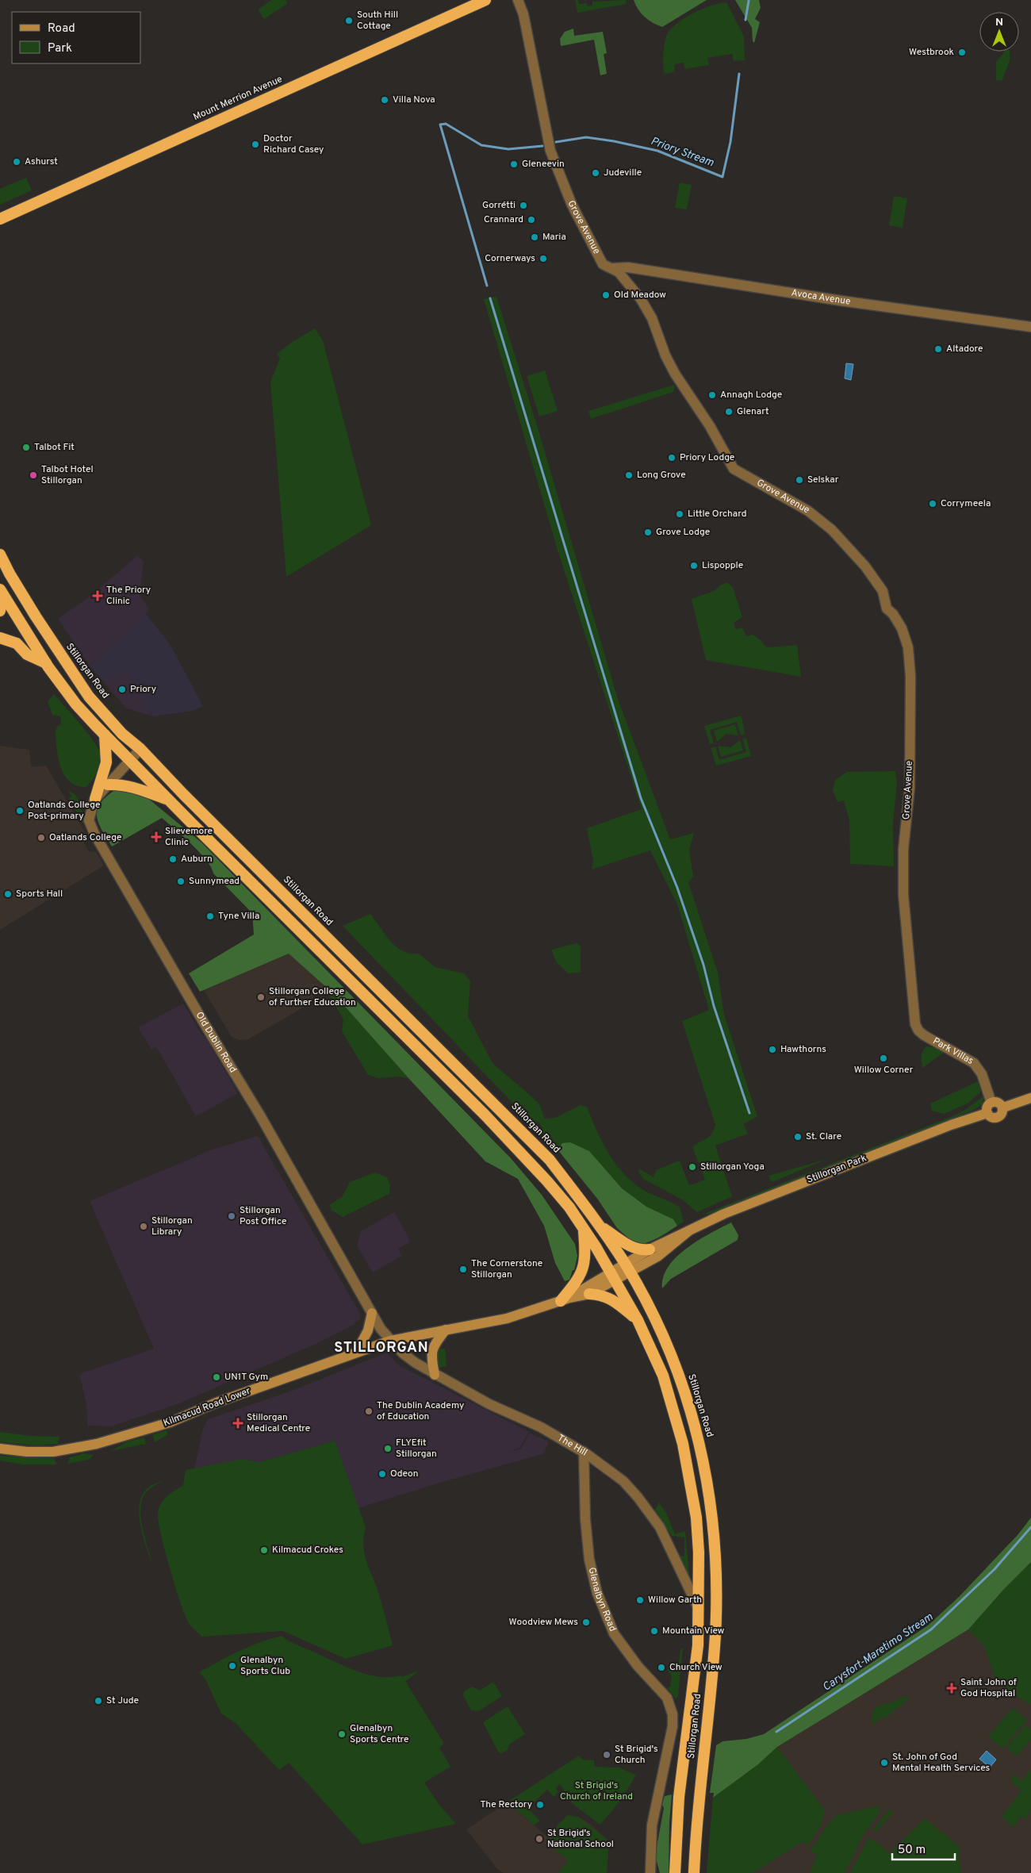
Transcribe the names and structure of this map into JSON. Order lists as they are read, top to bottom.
{
  "streets": {
    "highway": ["Mount Merrion Avenue", "Stillorgan Road"],
    "main road": ["Stillorgan Park", "Kilmacud Road Lower"],
    "street": [
      "Grove Avenue",
      "Avoca Avenue",
      "Old Dublin Road",
      "Park Villas",
      "The Hill",
      "Glenalbyn Road"
    ]
  },
  "crossings": [
    ["Grove Avenue", "Avoca Avenue"],
    ["Grove Avenue", "Park Villas"],
    ["Stillorgan Road", "Old Dublin Road"],
    ["Stillorgan Road", "Stillorgan Park"],
    ["Stillorgan Road", "Kilmacud Road Lower"],
    ["Stillorgan Road", "The Hill"],
    ["Old Dublin Road", "Kilmacud Road Lower"],
    ["Old Dublin Road", "The Hill"],
    ["Park Villas", "Stillorgan Park"],
    ["Stillorgan Park", "Kilmacud Road Lower"],
    ["Kilmacud Road Lower", "The Hill"],
    ["The Hill", "Glenalbyn Road"]
  ],
  "districts": ["STILLORGAN"],
  "water": ["Priory Stream", "Carysfort-Maretimo Stream"],
  "parks": ["St Brigid's Church of Ireland"],
  "places": {
    "other": [
      "South Hill Cottage",
      "Westbrook",
      "Villa Nova",
      "Doctor Richard Casey",
      "Ashurst",
      "Gleneevin",
      "Judeville",
      "Gorrétti",
      "Crannard",
      "Maria",
      "Cornerways",
      "Old Meadow",
      "Altadore",
      "Annagh Lodge",
      "Glenart",
      "Talbot Fit",
      "Priory Lodge",
      "Talbot Hotel Stillorgan",
      "Long Grove",
      "Selskar",
      "Corrymeela",
      "Little Orchard",
      "Grove Lodge",
      "Lispopple",
      "Priory",
      "Oatlands College Post-primary",
      "Oatlands College",
      "Auburn",
      "Sunnymead",
      "Sports Hall",
      "Tyne Villa",
      "Stillorgan College of Further Education",
      "Hawthorns",
      "Willow Corner",
      "St. Clare",
      "Stillorgan Yoga",
      "Stillorgan Post Office",
      "Stillorgan Library",
      "The Cornerstone Stillorgan",
      "UN1T Gym",
      "The Dublin Academy of Education",
      "FLYEfit Stillorgan",
      "Odeon",
      "Kilmacud Crokes",
      "Willow Garth",
      "Woodview Mews",
      "Mountain View",
      "Glenalbyn Sports Club",
      "Church View",
      "St Jude",
      "Glenalbyn Sports Centre",
      "St Brigid's Church",
      "St. John of God Mental Health Services",
      "The Rectory",
      "St Brigid's National School"
    ],
    "health": [
      "The Priory Clinic",
      "Slievemore Clinic",
      "Stillorgan Medical Centre",
      "Saint John of God Hospital"
    ]
  },
  "legend": ["Road", "Park"],
  "scale_bar": "50 m",
  "north": "top"
}
